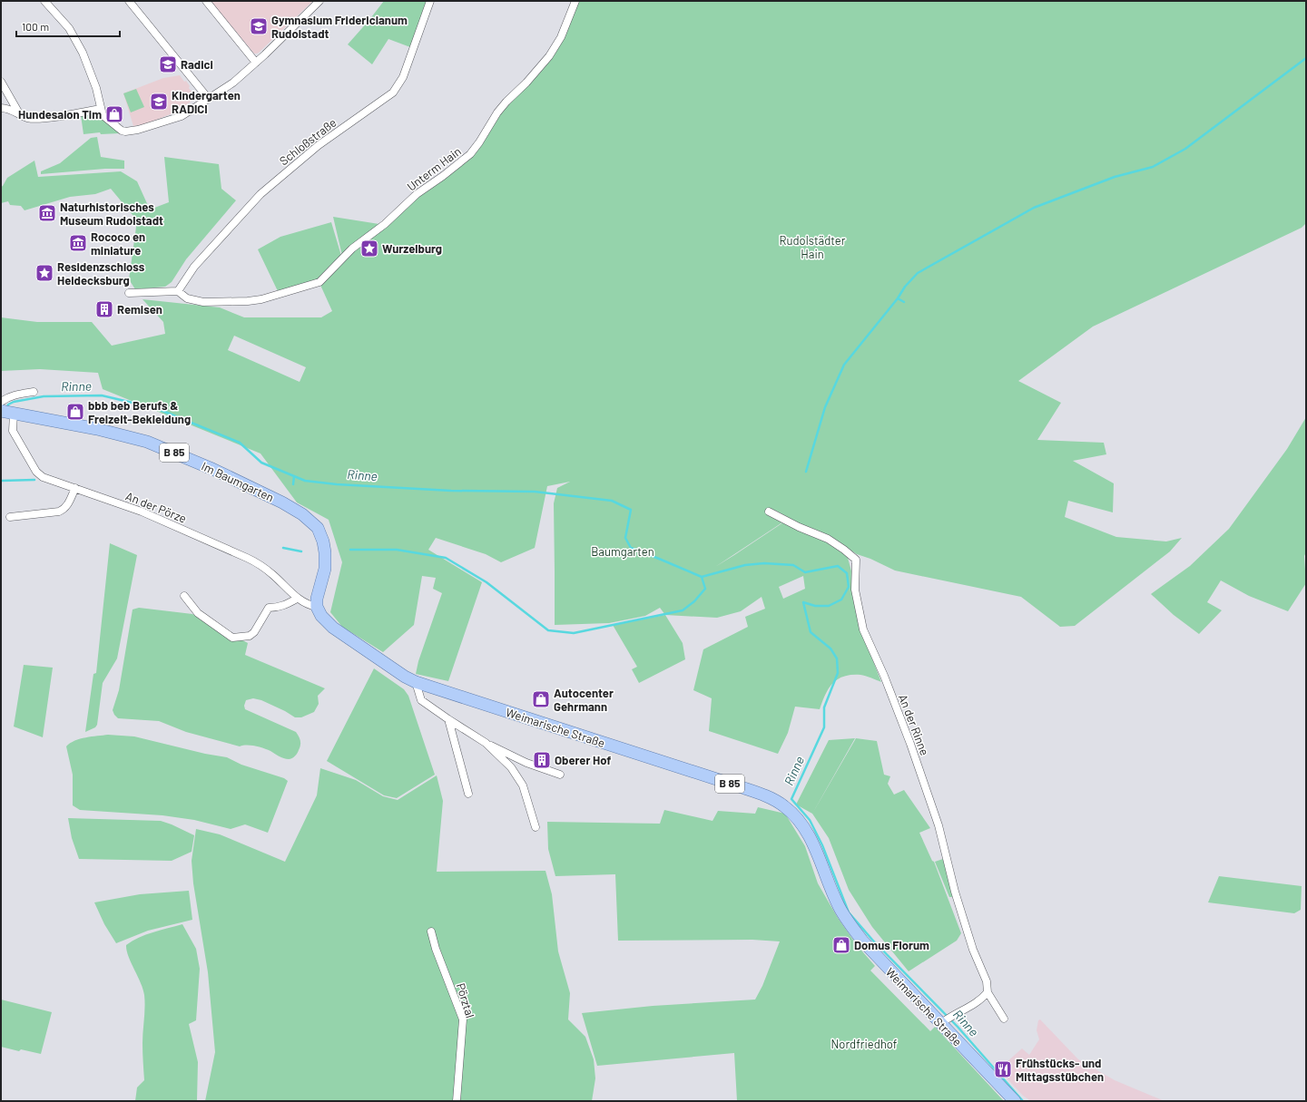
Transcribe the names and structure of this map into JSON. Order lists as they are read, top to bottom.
{
  "streets": {
    "main road": ["B 85", "Im Baumgarten", "Weimarische Straße"],
    "street": [
      "Schloßstraße",
      "Unterm Hain",
      "An der Pörze",
      "An der Rinne",
      "Pörztal"
    ]
  },
  "crossings": [
    ["Schloßstraße", "Unterm Hain"],
    ["Im Baumgarten", "An der Pörze"],
    ["Im Baumgarten", "Weimarische Straße"],
    ["An der Pörze", "Weimarische Straße"]
  ],
  "water": ["Rinne"],
  "parks": ["Rudolstädter Hain", "Baumgarten", "Nordfriedhof"],
  "places": {
    "school or university": ["Gymnasium Fridericianum Rudolstadt", "Radici", "Kindergarten RADICI"],
    "shop": [
      "Hundesalon Tim",
      "bbb beb Berufs & Freizeit-Bekleidung",
      "Autocenter Gehrmann",
      "Domus Florum"
    ],
    "museum": ["Naturhistorisches Museum Rudolstadt", "Rococo en miniature"],
    "place": ["Wurzelburg", "Residenzschloss Heidecksburg"],
    "building": ["Remisen", "Oberer Hof"],
    "restaurant": ["Frühstücks- und Mittagsstübchen"]
  },
  "scale_bar": "100 m"
}
